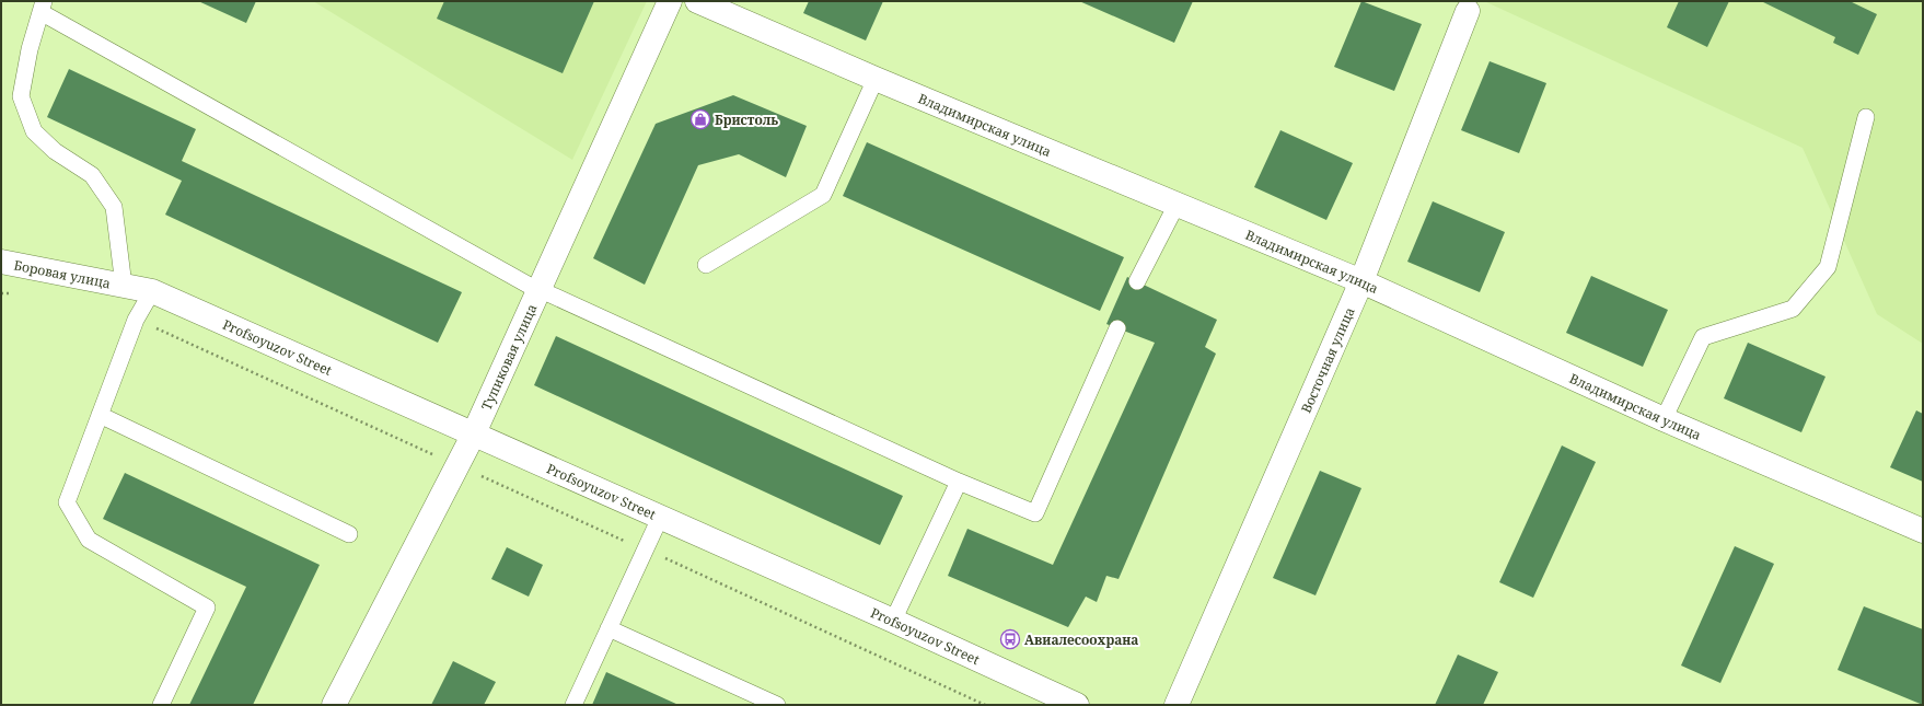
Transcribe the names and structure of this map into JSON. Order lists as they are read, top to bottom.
{
  "streets": {
    "street": [
      "Владимирская улица",
      "Боровая улица",
      "Profsoyuzov Street",
      "Тупиковая улица",
      "Восточная улица"
    ]
  },
  "crossings": [
    ["Владимирская улица", "Восточная улица"],
    ["Боровая улица", "Profsoyuzov Street"],
    ["Profsoyuzov Street", "Тупиковая улица"]
  ],
  "places": {
    "shop": ["Бристоль"],
    "bus stop": ["Авиалесоохрана"]
  }
}
